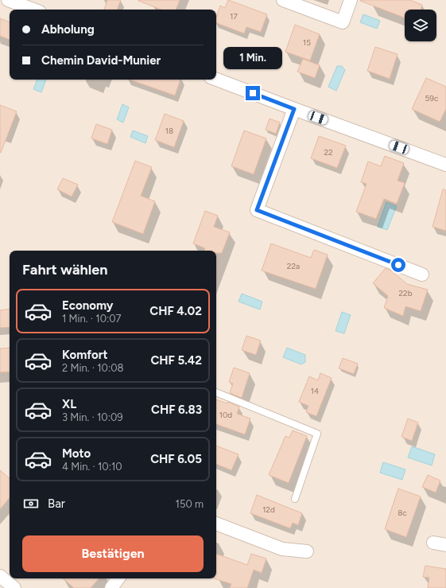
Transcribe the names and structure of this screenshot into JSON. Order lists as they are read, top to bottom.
{
  "house_numbers": [
    "17",
    "15",
    "59c",
    "18",
    "22",
    "22a",
    "22b",
    "14",
    "10d",
    "12d",
    "8c"
  ],
  "page": {
    "banner": ["Abholung", "Chemin David-Munier"],
    "bubble": "1 Min.",
    "heading": "Fahrt wählen",
    "list": [
      {
        "name": "Economy",
        "note": "1 Min. · 10:07",
        "value": "CHF 4.02"
      },
      {
        "name": "Komfort",
        "note": "2 Min. · 10:08",
        "value": "CHF 5.42"
      },
      {
        "name": "XL",
        "note": "3 Min. · 10:09",
        "value": "CHF 6.83"
      },
      {
        "name": "Moto",
        "note": "4 Min. · 10:10",
        "value": "CHF 6.05"
      }
    ],
    "pay": ["Bar", "150 m"],
    "buttons": "Bestätigen"
  }
}
